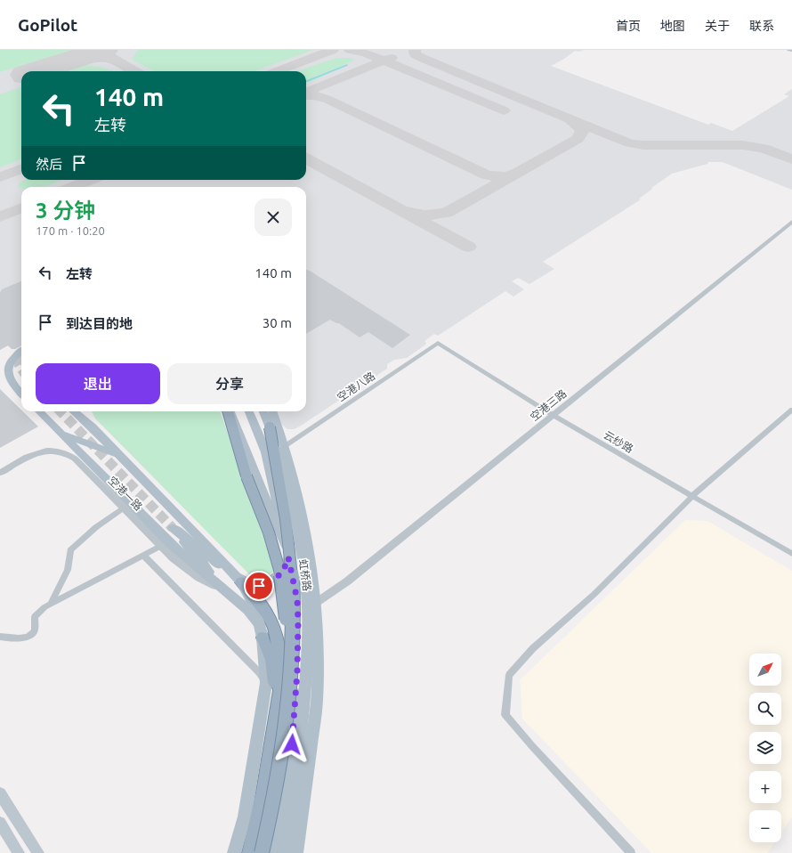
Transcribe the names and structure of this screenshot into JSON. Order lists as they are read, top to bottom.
{
  "streets": {
    "main road": ["虹桥路"],
    "street": [
      "空港八路",
      "空港三路",
      "云纱路",
      "空港一路"
    ]
  },
  "crossings": [
    ["空港八路", "云纱路"],
    ["空港八路", "虹桥路"],
    ["空港三路", "云纱路"],
    ["空港三路", "虹桥路"]
  ],
  "north": "top right",
  "page": {
    "header": "GoPilot",
    "nav": [
      "首页",
      "地图",
      "关于",
      "联系"
    ],
    "turn": ["140 m", "左转"],
    "then": "然后",
    "heading": ["3 分钟", "170 m · 10:20"],
    "list": [
      {
        "name": "左转",
        "value": "140 m"
      },
      {
        "name": "到达目的地",
        "value": "30 m"
      }
    ],
    "buttons": ["退出", "分享"],
    "map_buttons": ["+", "−"]
  }
}
